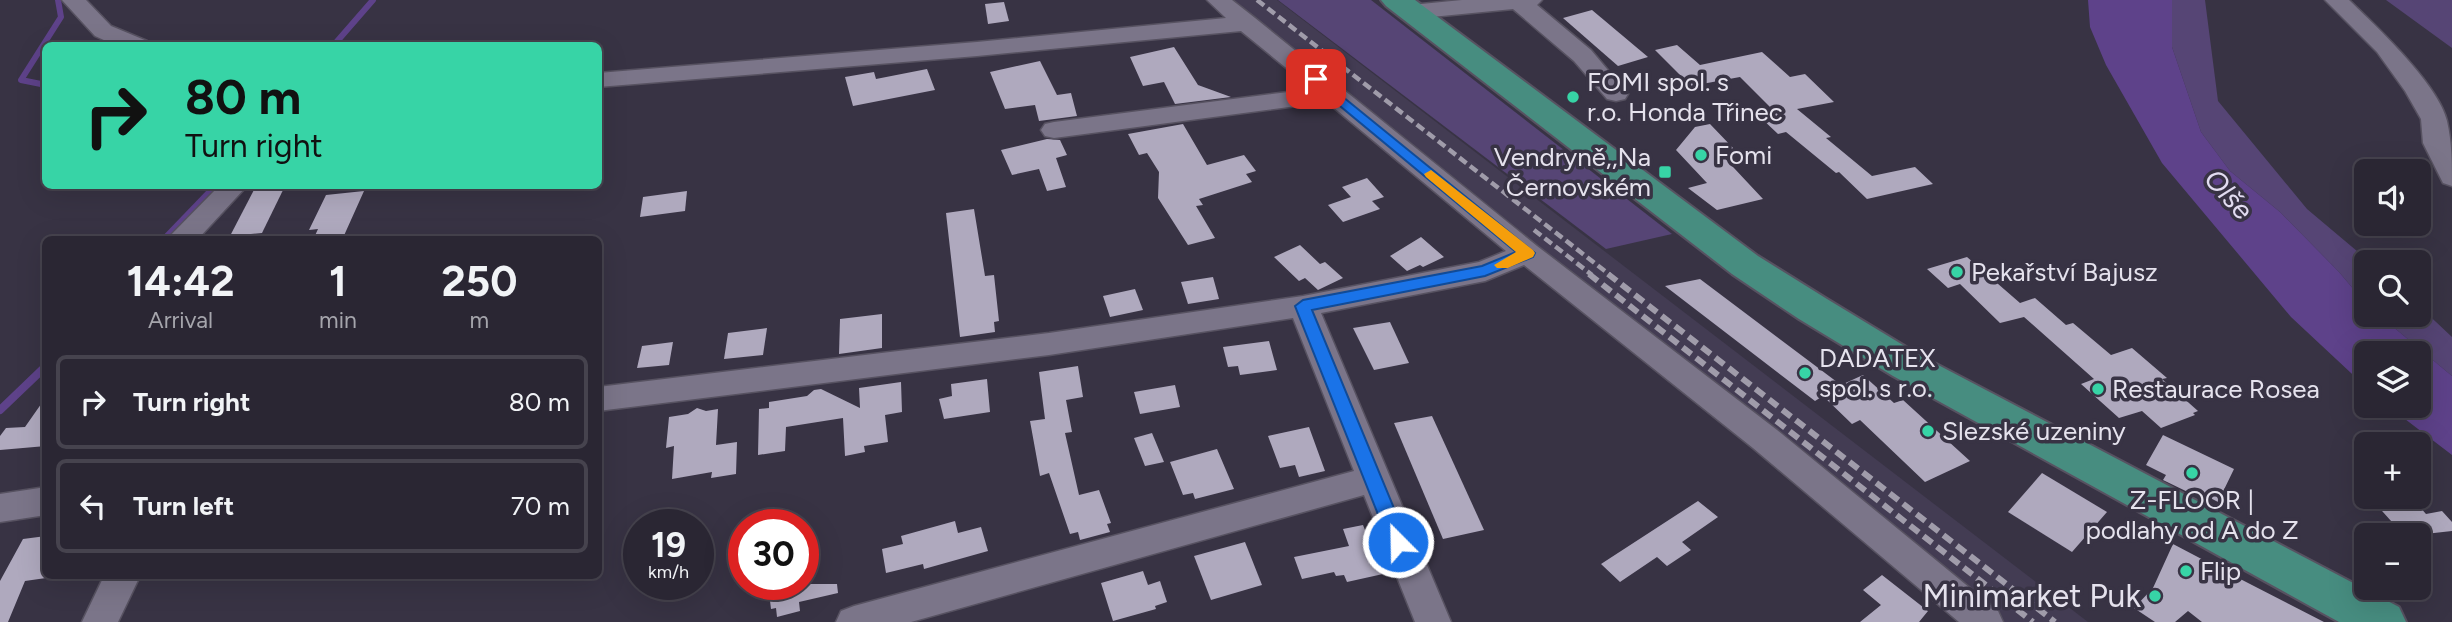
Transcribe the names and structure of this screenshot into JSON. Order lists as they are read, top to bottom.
{
  "water": ["Olše"],
  "places": {
    "other": [
      "FOMI spol. s r.o. Honda Třinec",
      "Fomi",
      "Pekařství Bajusz",
      "DADATEX spol. s r.o.",
      "Restaurace Rosea",
      "Slezské uzeniny",
      "Z-FLOOR | podlahy od A do Z",
      "Flip",
      "Minimarket Puk"
    ],
    "transit": ["Vendryně,,Na Černovském"]
  },
  "page": {
    "turn": ["80 m", "Turn right"],
    "map_buttons": ["+", "−"],
    "eta": [
      "14:42",
      "Arrival",
      "1",
      "min",
      "250",
      "m"
    ],
    "list": [
      {
        "name": "Turn right",
        "value": "80 m"
      },
      {
        "name": "Turn left",
        "value": "70 m"
      }
    ],
    "speed": "19 km/h",
    "limit": "30"
  }
}
